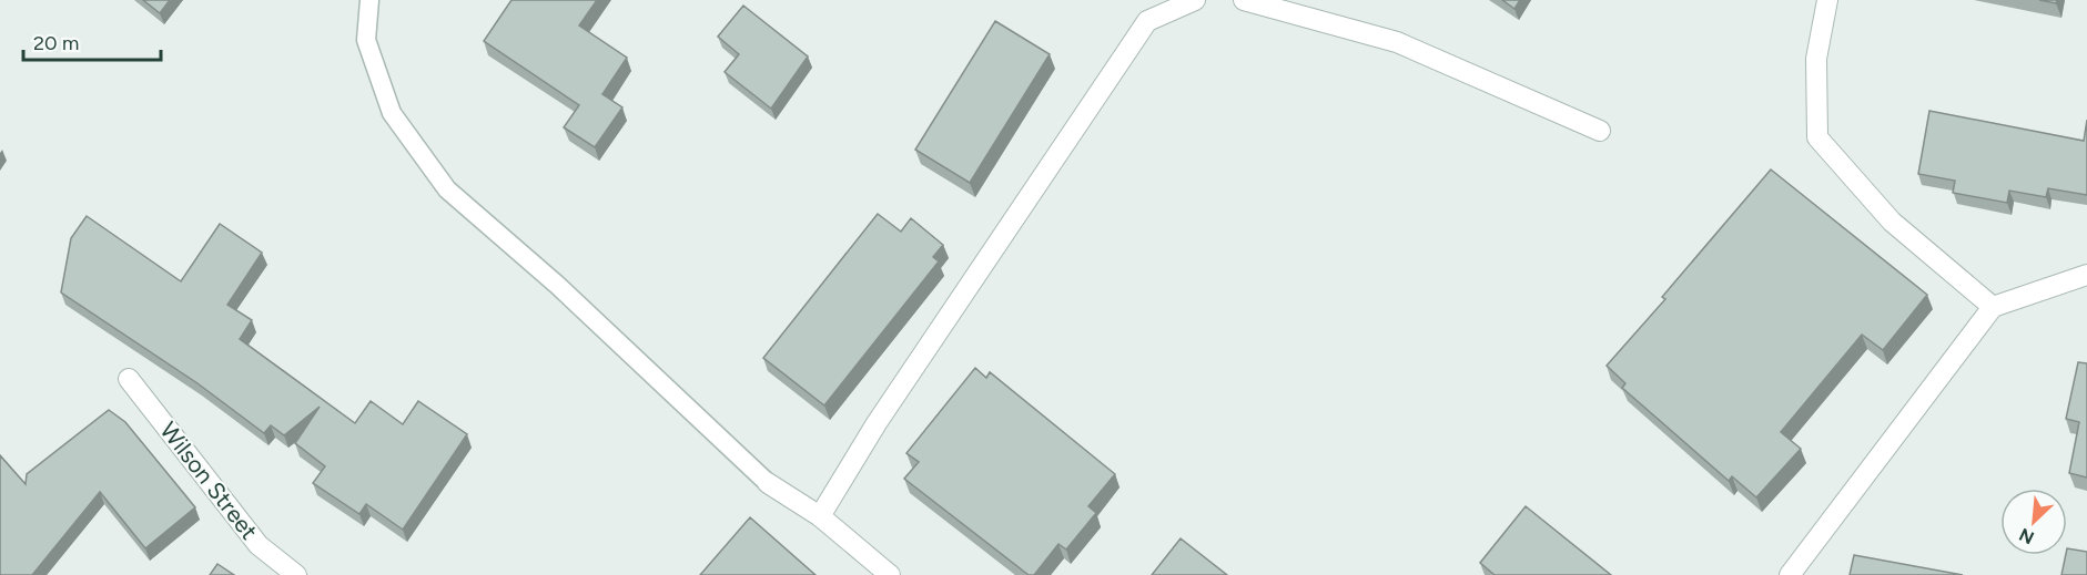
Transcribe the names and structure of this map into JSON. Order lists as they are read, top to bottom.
{
  "streets": {
    "street": ["Wilson Street"]
  },
  "scale_bar": "20 m",
  "north": "bottom left"
}
